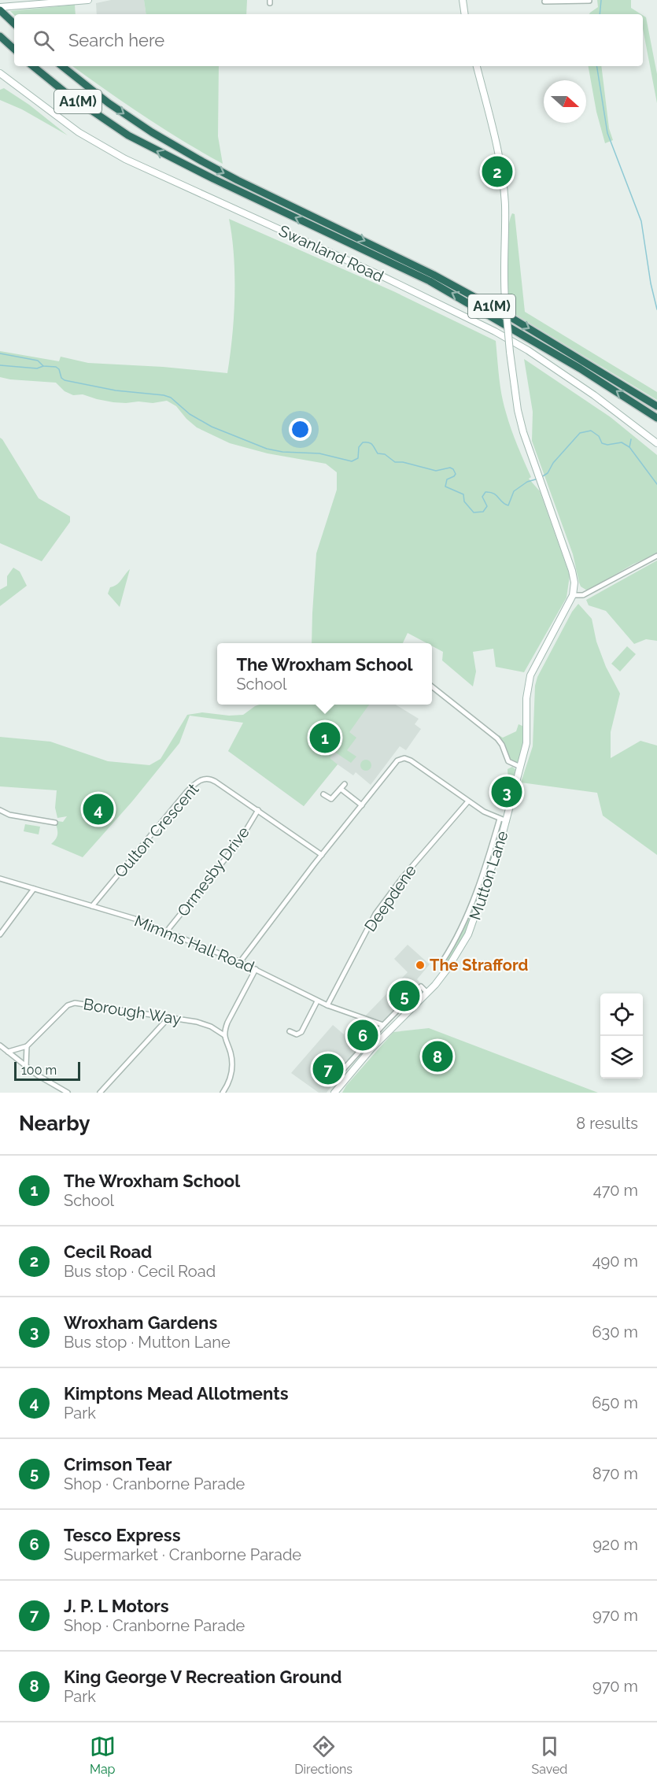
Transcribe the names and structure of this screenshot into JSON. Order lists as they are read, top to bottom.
{
  "streets": {
    "highway": ["A1(M)"],
    "main road": ["Swanland Road", "Mutton Lane"],
    "street": [
      "Oulton Crescent",
      "Ormesby Drive",
      "Deepdene",
      "Mimms Hall Road",
      "Borough Way"
    ]
  },
  "crossings": [
    ["Oulton Crescent", "Ormesby Drive"],
    ["Oulton Crescent", "Mimms Hall Road"],
    ["Ormesby Drive", "Mimms Hall Road"],
    ["Deepdene", "Mimms Hall Road"]
  ],
  "places": ["The Strafford"],
  "scale_bar": "100 m",
  "north": "right",
  "page": {
    "search": "Search here",
    "pins": [
      "2",
      "1",
      "3",
      "4",
      "5",
      "6",
      "8",
      "7"
    ],
    "popup": ["The Wroxham School", "School"],
    "scale": "100 m",
    "heading": ["Nearby", "8 results"],
    "list": [
      {
        "mark": "1",
        "name": "The Wroxham School",
        "note": "School",
        "value": "470 m"
      },
      {
        "mark": "2",
        "name": "Cecil Road",
        "note": "Bus stop · Cecil Road",
        "value": "490 m"
      },
      {
        "mark": "3",
        "name": "Wroxham Gardens",
        "note": "Bus stop · Mutton Lane",
        "value": "630 m"
      },
      {
        "mark": "4",
        "name": "Kimptons Mead Allotments",
        "note": "Park",
        "value": "650 m"
      },
      {
        "mark": "5",
        "name": "Crimson Tear",
        "note": "Shop · Cranborne Parade",
        "value": "870 m"
      },
      {
        "mark": "6",
        "name": "Tesco Express",
        "note": "Supermarket · Cranborne Parade",
        "value": "920 m"
      },
      {
        "mark": "7",
        "name": "J. P. L Motors",
        "note": "Shop · Cranborne Parade",
        "value": "970 m"
      },
      {
        "mark": "8",
        "name": "King George V Recreation Ground",
        "note": "Park",
        "value": "970 m"
      }
    ],
    "nav": ["Map", "Directions", "Saved"]
  }
}
